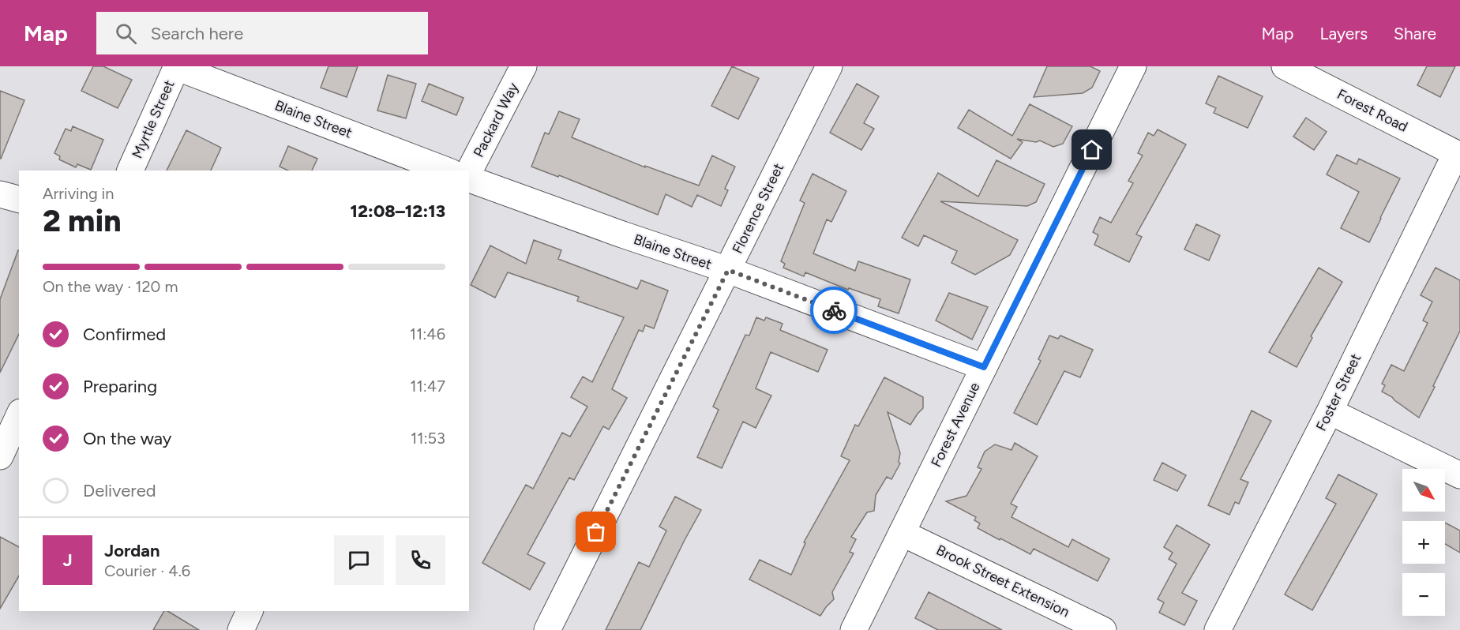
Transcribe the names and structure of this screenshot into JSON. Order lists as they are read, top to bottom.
{
  "streets": {
    "street": [
      "Forest Road",
      "Myrtle Street",
      "Blaine Street",
      "Packard Way",
      "Florence Street",
      "Foster Street",
      "Forest Avenue",
      "Brook Street Extension"
    ]
  },
  "crossings": [
    ["Forest Road", "Foster Street"],
    ["Myrtle Street", "Blaine Street"],
    ["Blaine Street", "Florence Street"],
    ["Blaine Street", "Forest Avenue"],
    ["Forest Avenue", "Brook Street Extension"]
  ],
  "north": "bottom right",
  "page": {
    "header": "Map",
    "search": "Search here",
    "nav": ["Map", "Layers", "Share"],
    "heading": ["2 min", "Arriving in", "12:08–12:13"],
    "panel": ["Jordan", "Courier · 4.6"],
    "bar": "On the way · 120 m",
    "list": [
      ["Confirmed", "11:46"],
      ["Preparing", "11:47"],
      ["On the way", "11:53"],
      "Delivered"
    ],
    "map_buttons": ["+", "−"],
    "round": "J"
  }
}
